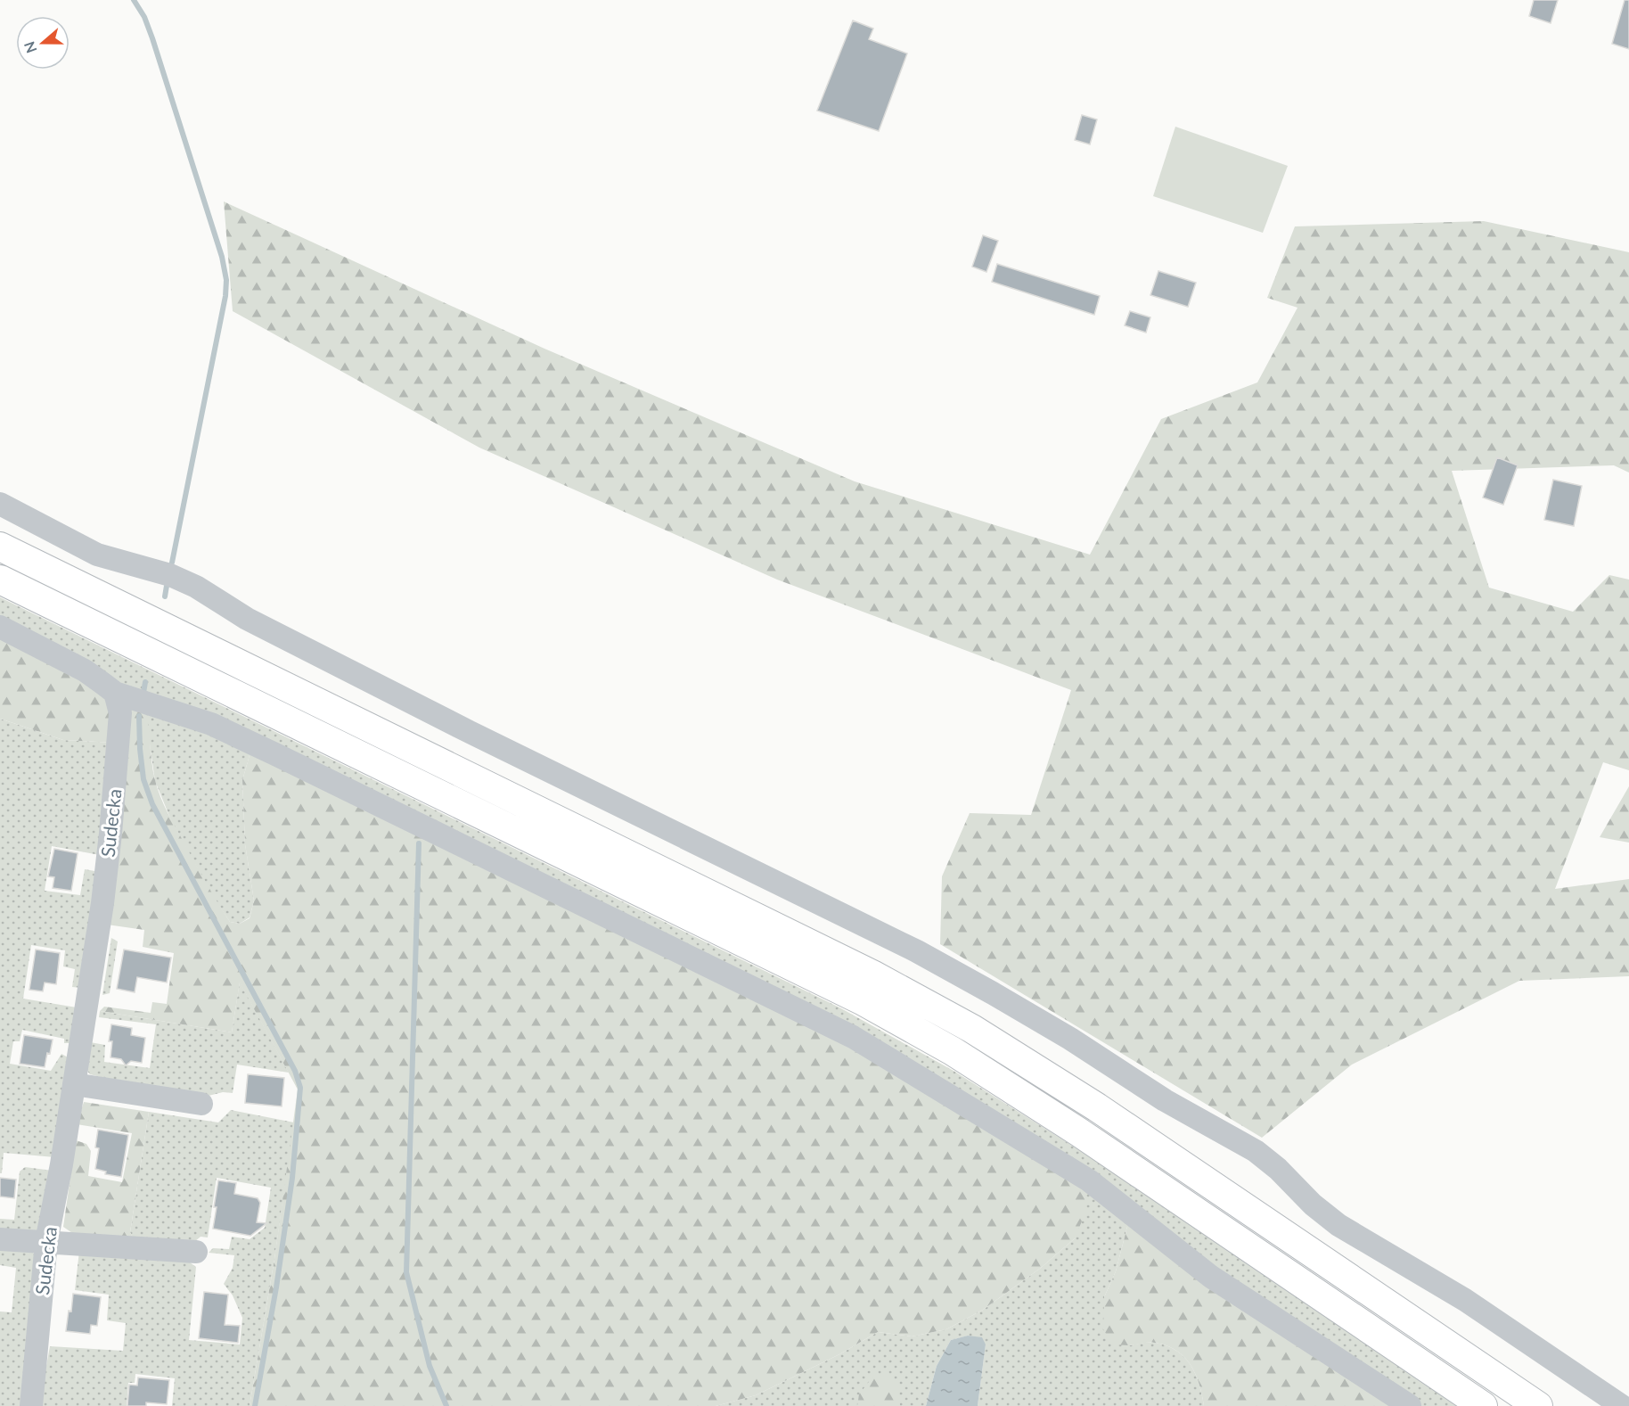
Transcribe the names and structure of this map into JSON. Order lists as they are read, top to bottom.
{
  "streets": {
    "street": ["Sudecka"]
  },
  "north": "left"
}
